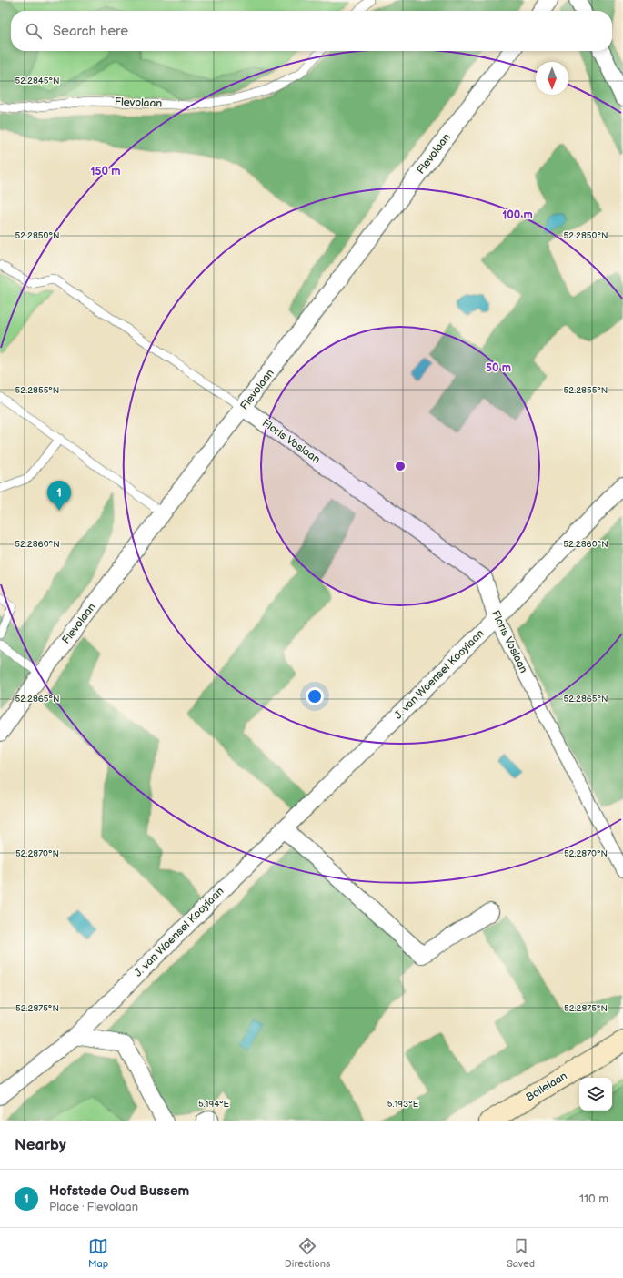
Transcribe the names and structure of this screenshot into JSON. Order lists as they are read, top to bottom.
{
  "streets": {
    "main road": ["Bollelaan"],
    "street": ["Flevolaan", "Floris Voslaan", "J. van Woensel Kooylaan"]
  },
  "crossings": [
    ["Flevolaan", "Floris Voslaan"],
    ["Floris Voslaan", "J. van Woensel Kooylaan"]
  ],
  "north": "bottom",
  "page": {
    "search": "Search here",
    "pins": "1",
    "heading": "Nearby",
    "list": [
      {
        "mark": "1",
        "name": "Hofstede Oud Bussem",
        "note": "Place · Flevolaan",
        "value": "110 m"
      }
    ],
    "nav": ["Map", "Directions", "Saved"]
  },
  "coordinates": [
    "52.2845°N",
    "52.2850°N",
    "52.2855°N",
    "52.2860°N",
    "52.2865°N",
    "52.2870°N",
    "52.2875°N",
    "5.194°E",
    "5.193°E"
  ],
  "rings": ["150 m", "100 m", "50 m"]
}
